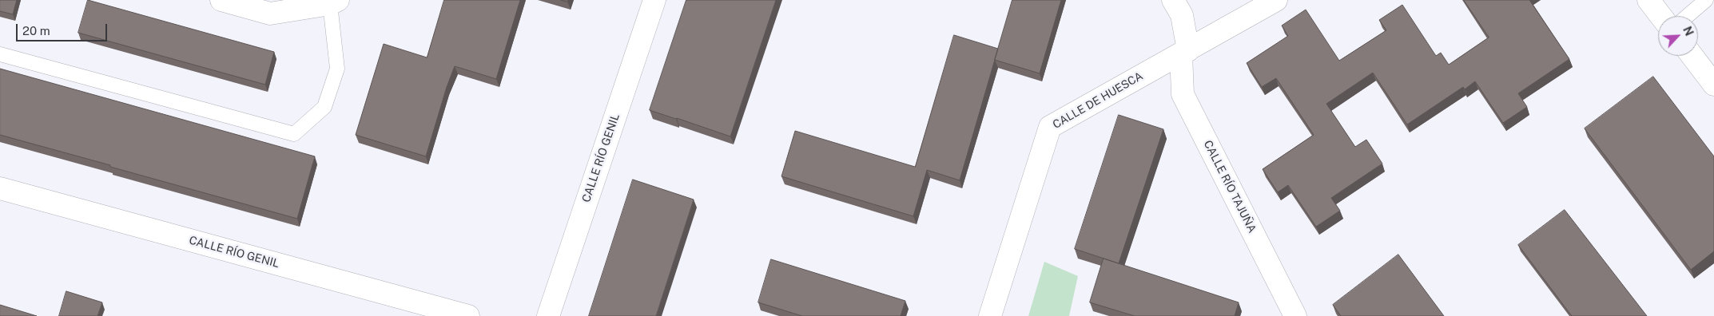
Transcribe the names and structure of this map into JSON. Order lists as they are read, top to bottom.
{
  "streets": {
    "street": ["CALLE DE HUESCA", "CALLE RÍO GENIL", "CALLE RÍO TAJUÑA"]
  },
  "crossings": [
    ["CALLE DE HUESCA", "CALLE RÍO TAJUÑA"]
  ],
  "scale_bar": "20 m",
  "north": "top right"
}
